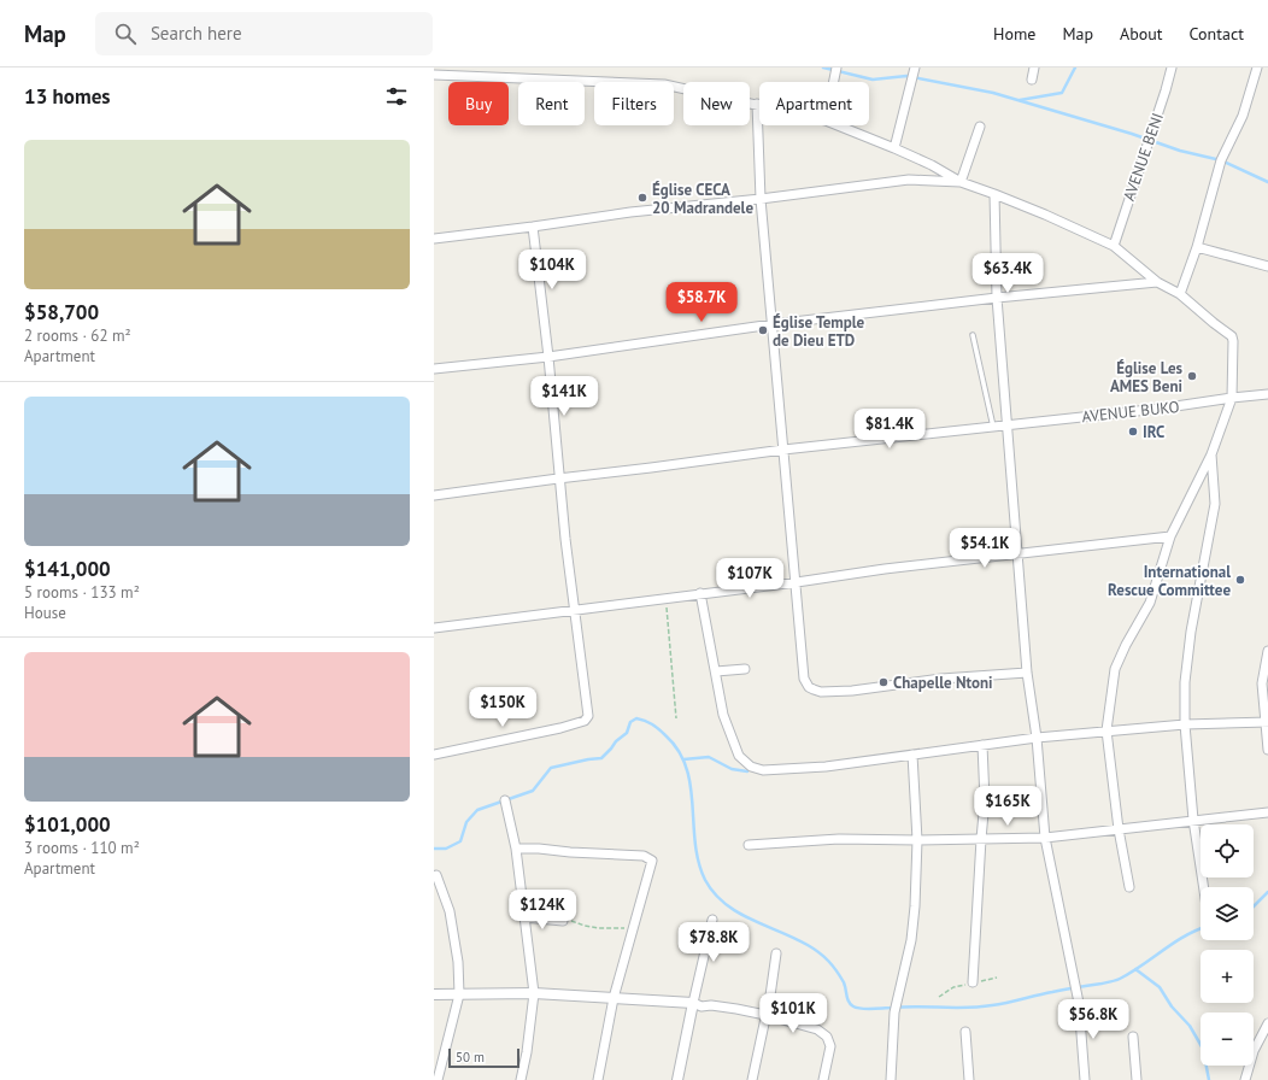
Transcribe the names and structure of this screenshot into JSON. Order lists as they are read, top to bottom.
{
  "streets": {
    "street": ["AVENUE BENI", "AVENUE BUKO"]
  },
  "places": [
    "Église CECA 20 Madrandele",
    "Église Temple de Dieu ETD",
    "Église Les AMES Beni",
    "IRC",
    "International Rescue Committee",
    "Chapelle Ntoni"
  ],
  "scale_bar": "50 m",
  "page": {
    "header": "Map",
    "search": "Search here",
    "nav": [
      "Home",
      "Map",
      "About",
      "Contact"
    ],
    "heading": "13 homes",
    "chip": [
      "Buy",
      "Rent",
      "Filters",
      "New",
      "Apartment"
    ],
    "list": [
      {
        "name": "$58,700",
        "note": "2 rooms · 62 m² · Apartment"
      },
      {
        "name": "$141,000",
        "note": "5 rooms · 133 m² · House"
      },
      {
        "name": "$101,000",
        "note": "3 rooms · 110 m² · Apartment"
      }
    ],
    "price": [
      "$104K",
      "$63.4K",
      "$58.7K",
      "$141K",
      "$81.4K",
      "$54.1K",
      "$107K",
      "$150K",
      "$165K",
      "$124K",
      "$78.8K",
      "$101K",
      "$56.8K"
    ],
    "map_buttons": ["+", "−"],
    "scale": "50 m"
  }
}
